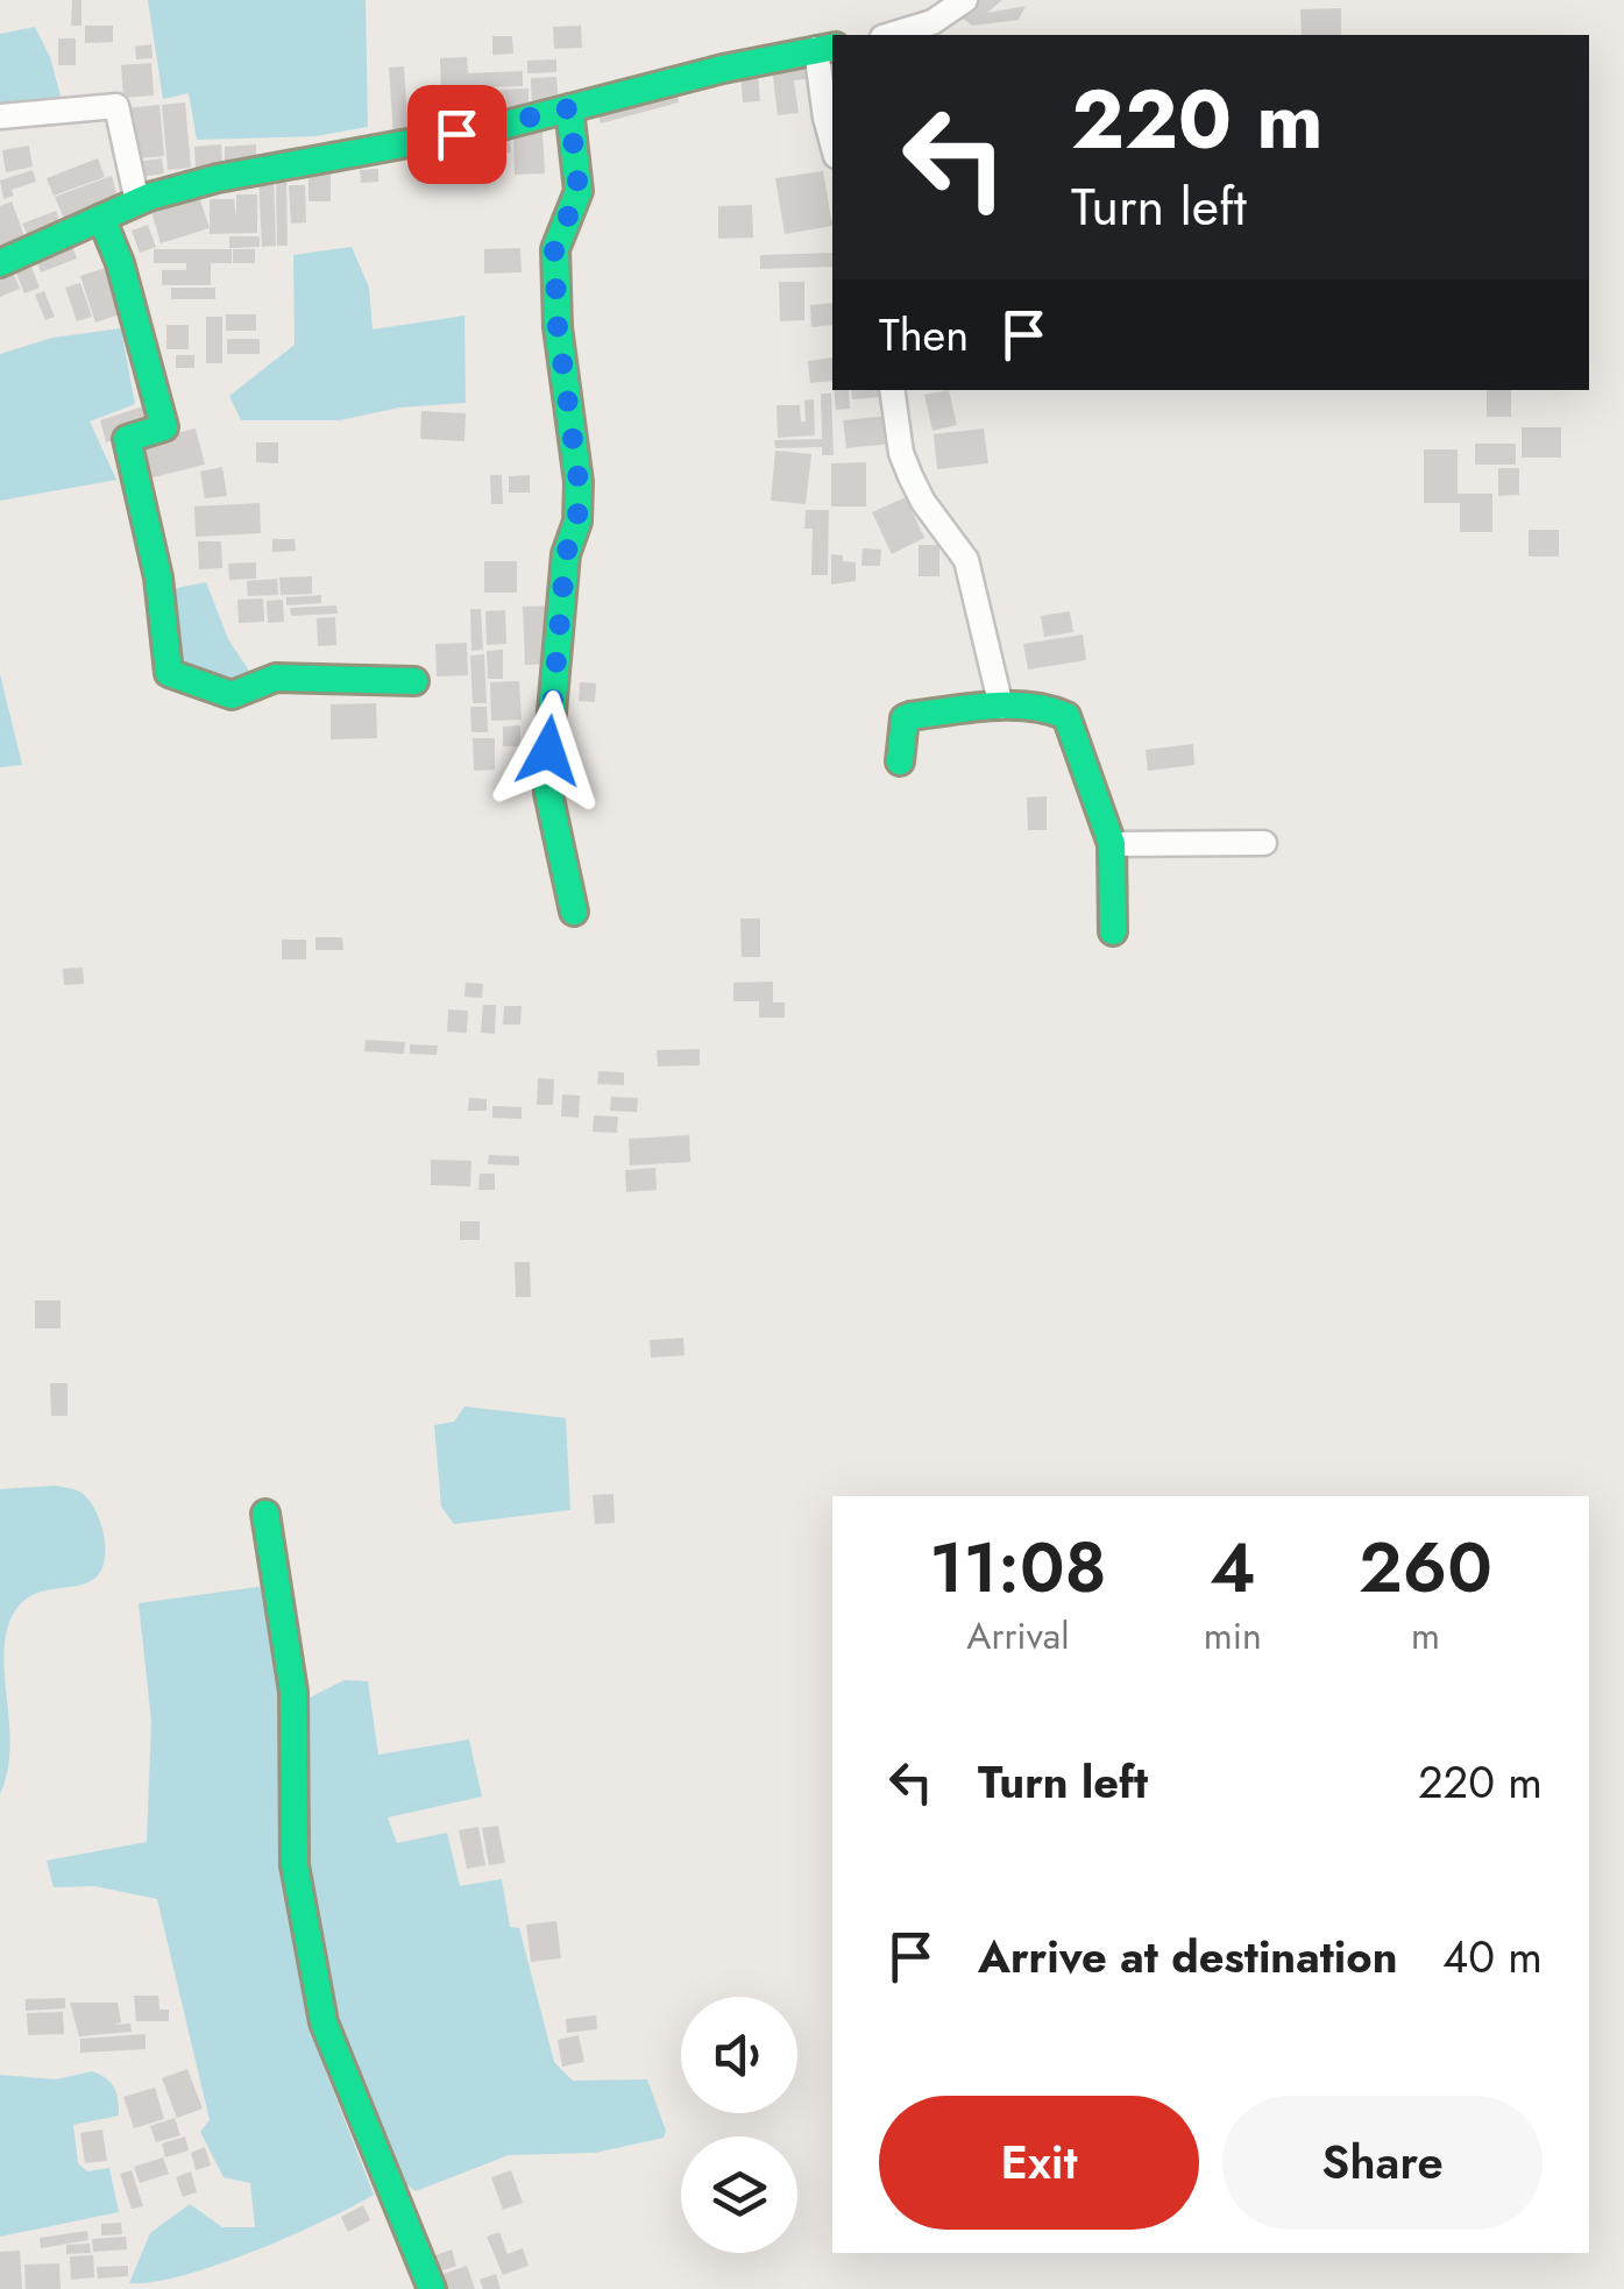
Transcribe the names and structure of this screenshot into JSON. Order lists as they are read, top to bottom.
{
  "page": {
    "turn": ["220 m", "Turn left"],
    "then": "Then",
    "eta": [
      "11:08",
      "Arrival",
      "4",
      "min",
      "260",
      "m"
    ],
    "list": [
      {
        "name": "Turn left",
        "value": "220 m"
      },
      {
        "name": "Arrive at destination",
        "value": "40 m"
      }
    ],
    "buttons": ["Exit", "Share"]
  }
}
